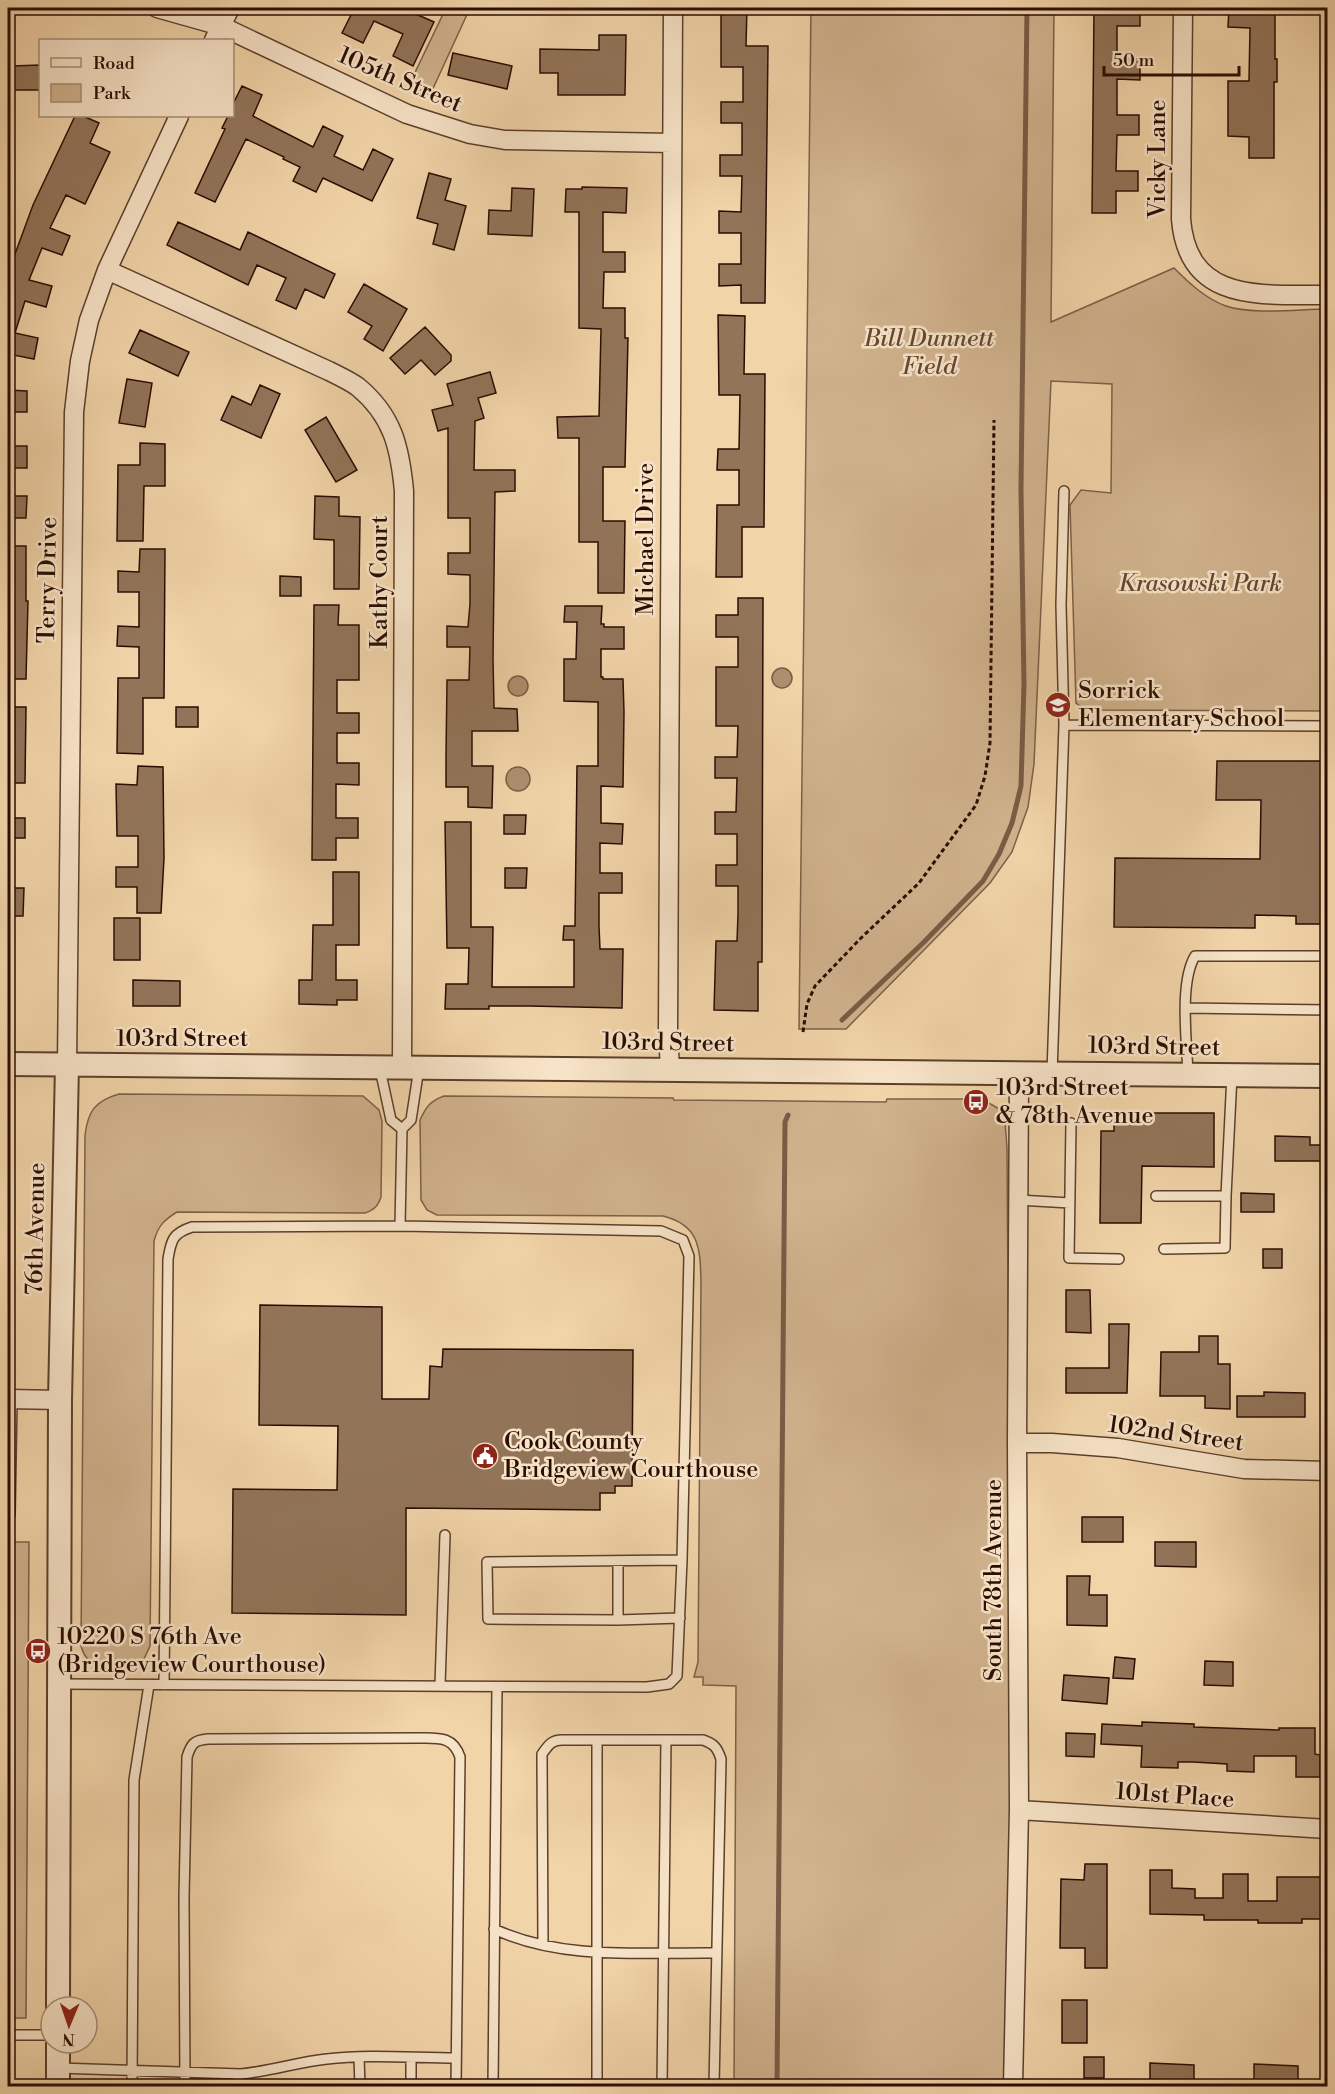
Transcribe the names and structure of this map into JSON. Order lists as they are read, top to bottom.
{
  "streets": {
    "street": [
      "105th Street",
      "Vicky Lane",
      "Michael Drive",
      "Terry Drive",
      "Kathy Court",
      "103rd Street",
      "76th Avenue",
      "102nd Street",
      "South 78th Avenue",
      "101st Place"
    ]
  },
  "crossings": [
    ["105th Street", "Michael Drive"],
    ["Michael Drive", "103rd Street"],
    ["Terry Drive", "Kathy Court"],
    ["Terry Drive", "103rd Street"],
    ["Terry Drive", "76th Avenue"],
    ["Kathy Court", "103rd Street"],
    ["103rd Street", "76th Avenue"],
    ["103rd Street", "South 78th Avenue"],
    ["102nd Street", "South 78th Avenue"],
    ["South 78th Avenue", "101st Place"]
  ],
  "parks": ["Bill Dunnett Field", "Krasowski Park"],
  "places": {
    "school or university": ["Sorrick Elementary School"],
    "bus stop": ["103rd Street & 78th Avenue", "10220 S 76th Ave (Bridgeview Courthouse)"],
    "public building": ["Cook County Bridgeview Courthouse"]
  },
  "legend": ["Road", "Park"],
  "scale_bar": "50 m",
  "north": "bottom"
}
